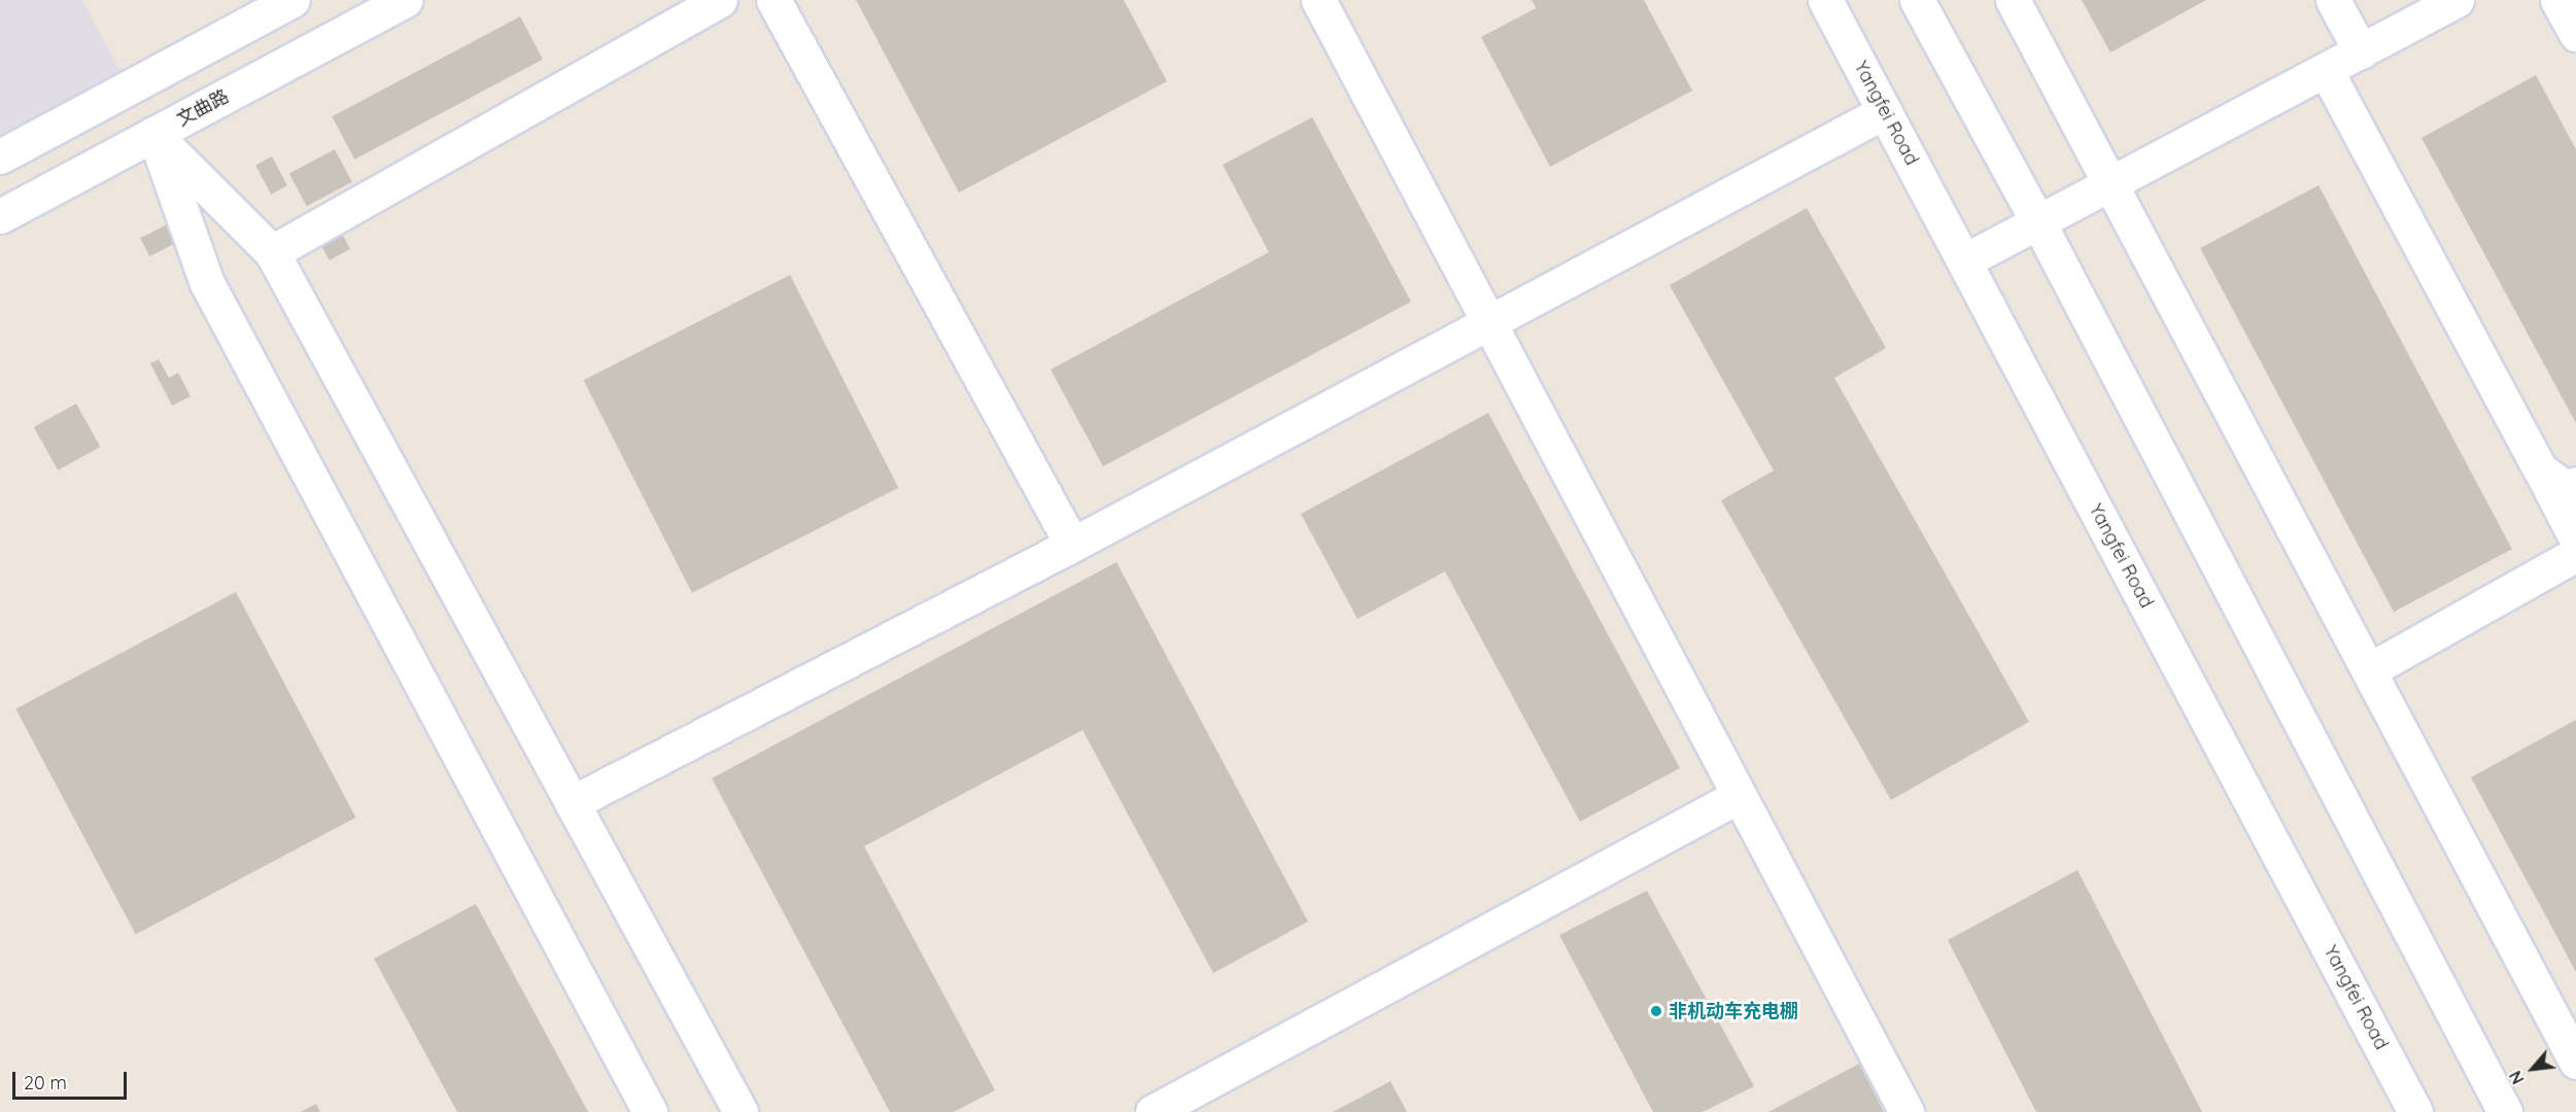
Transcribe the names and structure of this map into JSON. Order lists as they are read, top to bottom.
{
  "streets": {
    "street": ["文曲路", "Yangfei Road"]
  },
  "places": ["非机动车充电棚"],
  "scale_bar": "20 m",
  "north": "bottom left"
}
